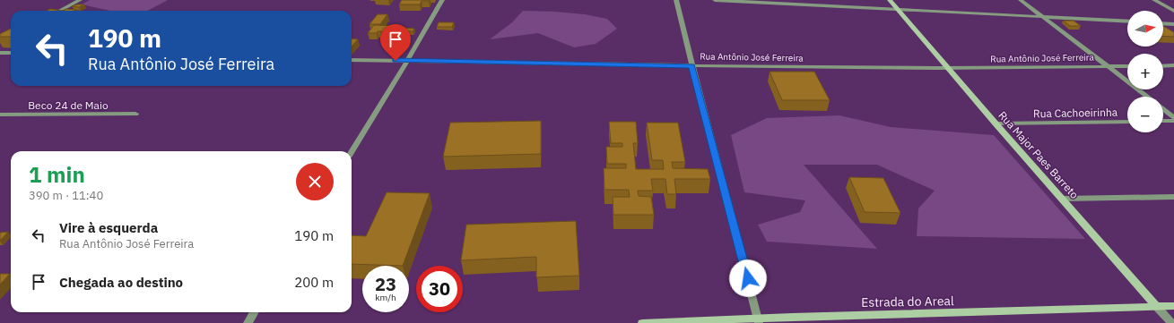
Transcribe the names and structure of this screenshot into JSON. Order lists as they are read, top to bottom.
{
  "streets": {
    "street": [
      "Rua Antônio José Ferreira",
      "Beco 24 de Maio",
      "Rua Cachoeirinha",
      "Rua Major Paes Barreto",
      "Estrada do Areal"
    ]
  },
  "crossings": [
    ["Rua Antônio José Ferreira", "Rua Major Paes Barreto"],
    ["Rua Cachoeirinha", "Rua Major Paes Barreto"],
    ["Rua Major Paes Barreto", "Estrada do Areal"]
  ],
  "north": "right",
  "page": {
    "map_buttons": ["+", "−"],
    "turn": ["190 m", "Rua Antônio José Ferreira"],
    "heading": ["1 min", "390 m · 11:40"],
    "list": [
      {
        "name": "Vire à esquerda",
        "note": "Rua Antônio José Ferreira",
        "value": "190 m"
      },
      {
        "name": "Chegada ao destino",
        "value": "200 m"
      }
    ],
    "speed": "23 km/h",
    "limit": "30"
  }
}
